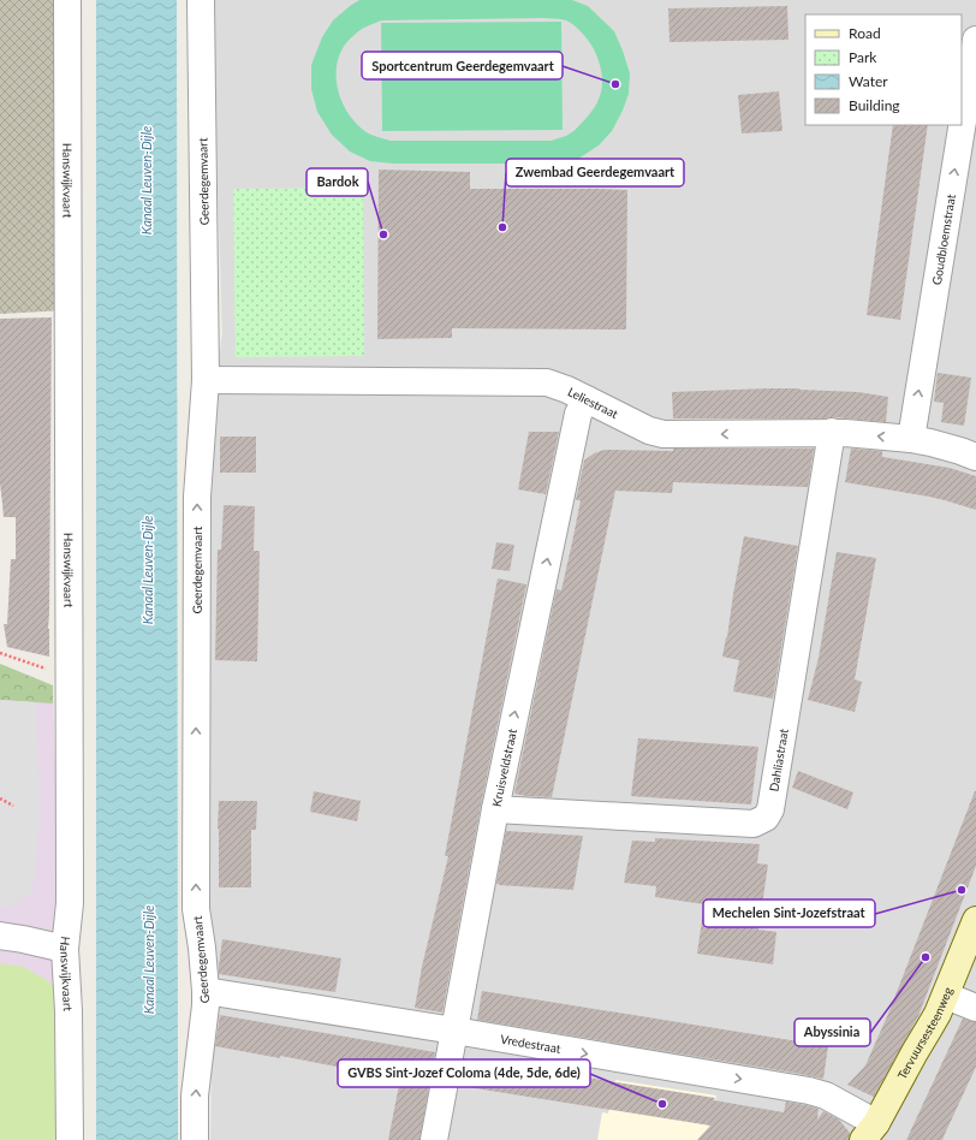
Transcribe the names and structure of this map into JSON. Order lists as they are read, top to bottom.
{
  "streets": {
    "street": [
      "Hanswijkvaart",
      "Geerdegemvaart",
      "Goudbloemstraat",
      "Leliestraat",
      "Dahliastraat",
      "Kruisveldstraat",
      "Tervuursesteenweg",
      "Vredestraat"
    ]
  },
  "crossings": [
    ["Geerdegemvaart", "Leliestraat"],
    ["Geerdegemvaart", "Vredestraat"],
    ["Goudbloemstraat", "Leliestraat"],
    ["Leliestraat", "Dahliastraat"],
    ["Leliestraat", "Kruisveldstraat"],
    ["Dahliastraat", "Kruisveldstraat"],
    ["Kruisveldstraat", "Vredestraat"],
    ["Tervuursesteenweg", "Vredestraat"]
  ],
  "one_way": [
    "Geerdegemvaart",
    "Goudbloemstraat",
    "Leliestraat",
    "Kruisveldstraat",
    "Vredestraat"
  ],
  "water": ["Kanaal Leuven-Dijle"],
  "places": [
    "Sportcentrum Geerdegemvaart",
    "Zwembad Geerdegemvaart",
    "Bardok",
    "Mechelen Sint-Jozefstraat",
    "Abyssinia",
    "GVBS Sint-Jozef Coloma (4de, 5de, 6de)"
  ],
  "legend": [
    "Road",
    "Park",
    "Water",
    "Building"
  ]
}
